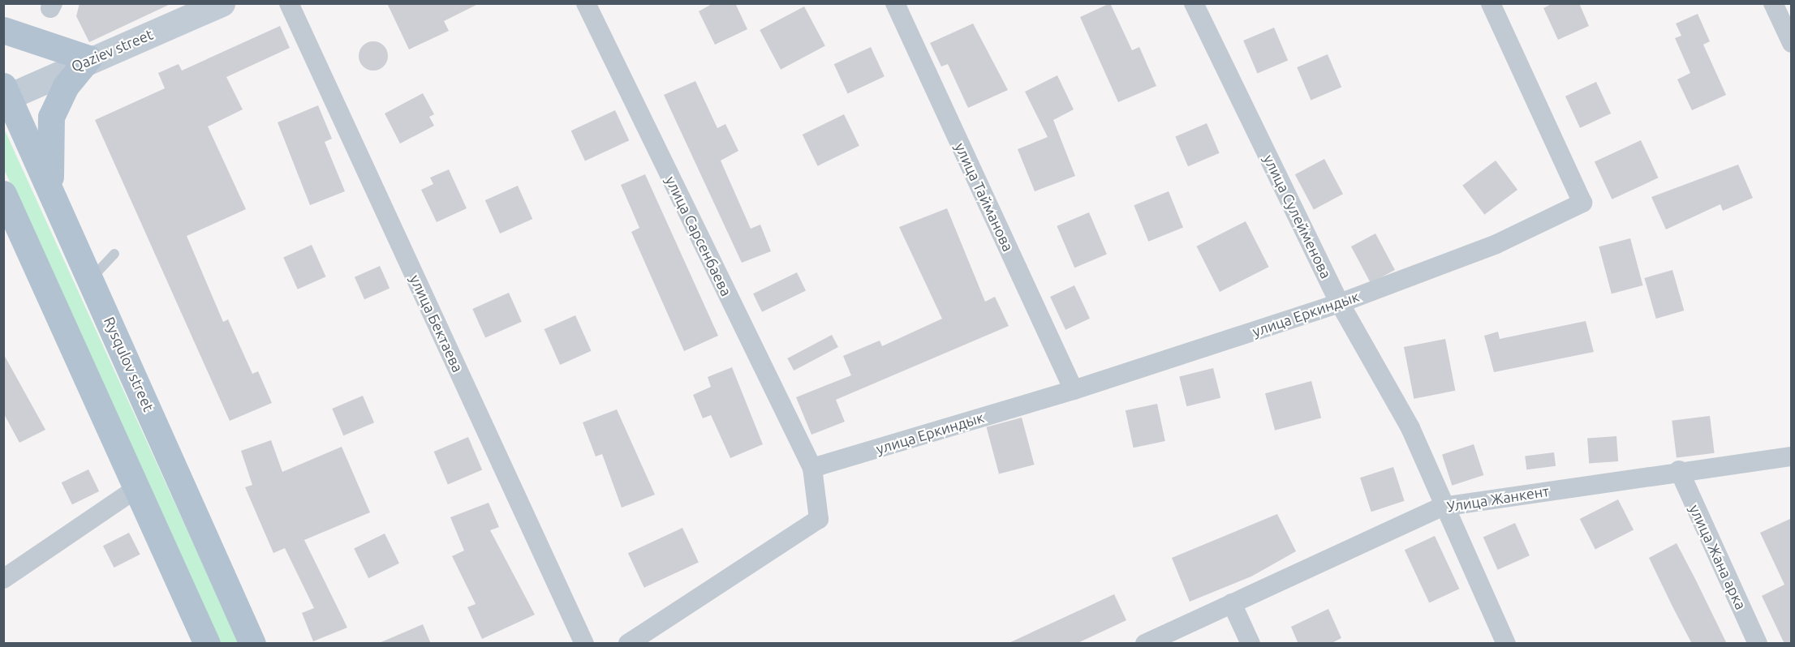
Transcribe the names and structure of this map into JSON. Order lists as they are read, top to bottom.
{
  "streets": {
    "main road": ["Rysqulov street"],
    "street": [
      "Qaziev street",
      "улица Тайманова",
      "улица Сулейменова",
      "улица Сарсенбаева",
      "улица Еркиндык",
      "улица Бектаева",
      "Улица Жанкент",
      "улица Жана арка"
    ]
  },
  "crossings": [
    ["Qaziev street", "Rysqulov street"],
    ["улица Тайманова", "улица Еркиндык"],
    ["улица Сулейменова", "улица Еркиндык"],
    ["улица Сулейменова", "Улица Жанкент"],
    ["улица Сарсенбаева", "улица Еркиндык"],
    ["Улица Жанкент", "улица Жана арка"]
  ]
}
